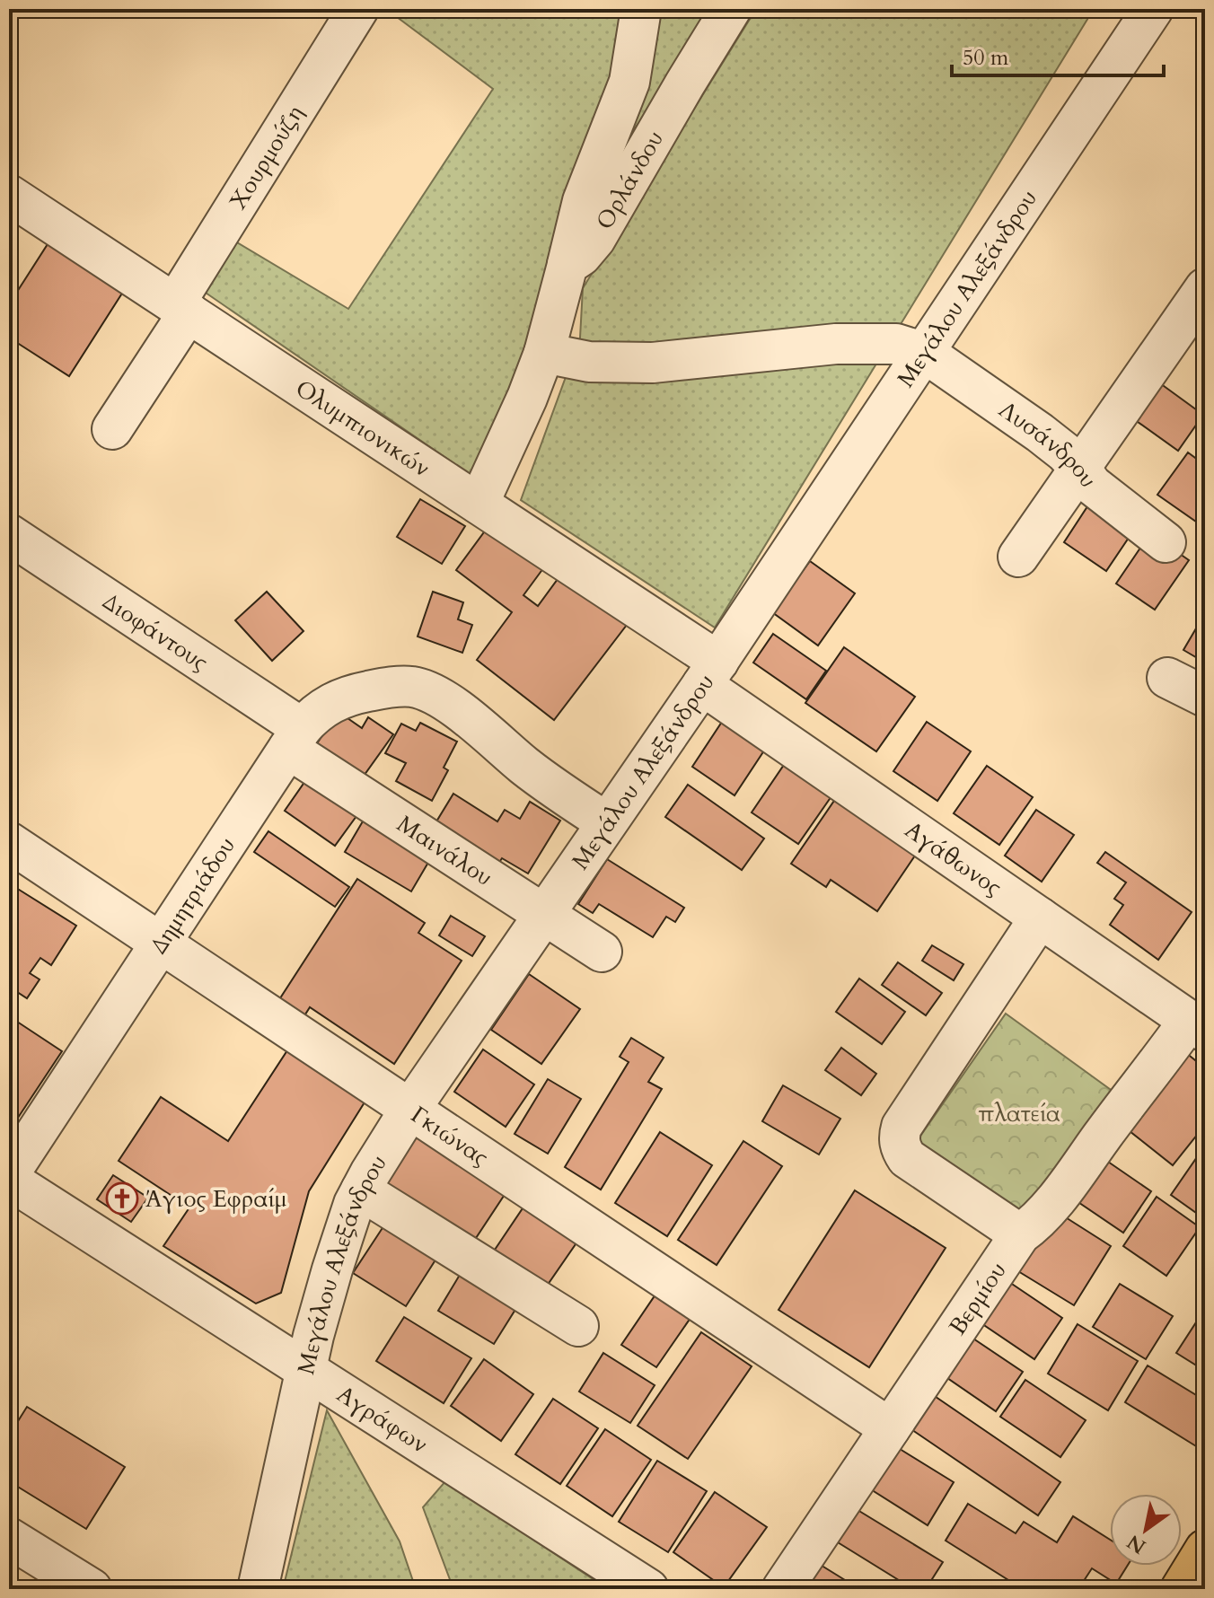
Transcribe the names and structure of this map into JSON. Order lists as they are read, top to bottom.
{
  "streets": {
    "street": [
      "Χουρμούζη",
      "Ορλάνδου",
      "Μεγάλου Αλεξάνδρου",
      "Ολυμπιονικών",
      "Λυσάνδρου",
      "Διοφάντους",
      "Μαινάλου",
      "Αγάθωνος",
      "Δημητριάδου",
      "Γκιώνας",
      "Βερμίου",
      "Αγράφων"
    ]
  },
  "crossings": [
    ["Χουρμούζη", "Ολυμπιονικών"],
    ["Μεγάλου Αλεξάνδρου", "Ολυμπιονικών"],
    ["Μεγάλου Αλεξάνδρου", "Λυσάνδρου"],
    ["Μεγάλου Αλεξάνδρου", "Μαινάλου"],
    ["Μεγάλου Αλεξάνδρου", "Αγάθωνος"],
    ["Μεγάλου Αλεξάνδρου", "Δημητριάδου"],
    ["Μεγάλου Αλεξάνδρου", "Γκιώνας"],
    ["Μεγάλου Αλεξάνδρου", "Αγράφων"],
    ["Ολυμπιονικών", "Αγάθωνος"],
    ["Διοφάντους", "Μαινάλου"],
    ["Διοφάντους", "Δημητριάδου"],
    ["Μαινάλου", "Δημητριάδου"],
    ["Αγάθωνος", "Βερμίου"],
    ["Δημητριάδου", "Γκιώνας"],
    ["Δημητριάδου", "Αγράφων"],
    ["Γκιώνας", "Βερμίου"]
  ],
  "parks": ["πλατεία"],
  "places": {
    "church": ["Άγιος Εφραίμ"]
  },
  "scale_bar": "50 m",
  "north": "bottom left"
}
